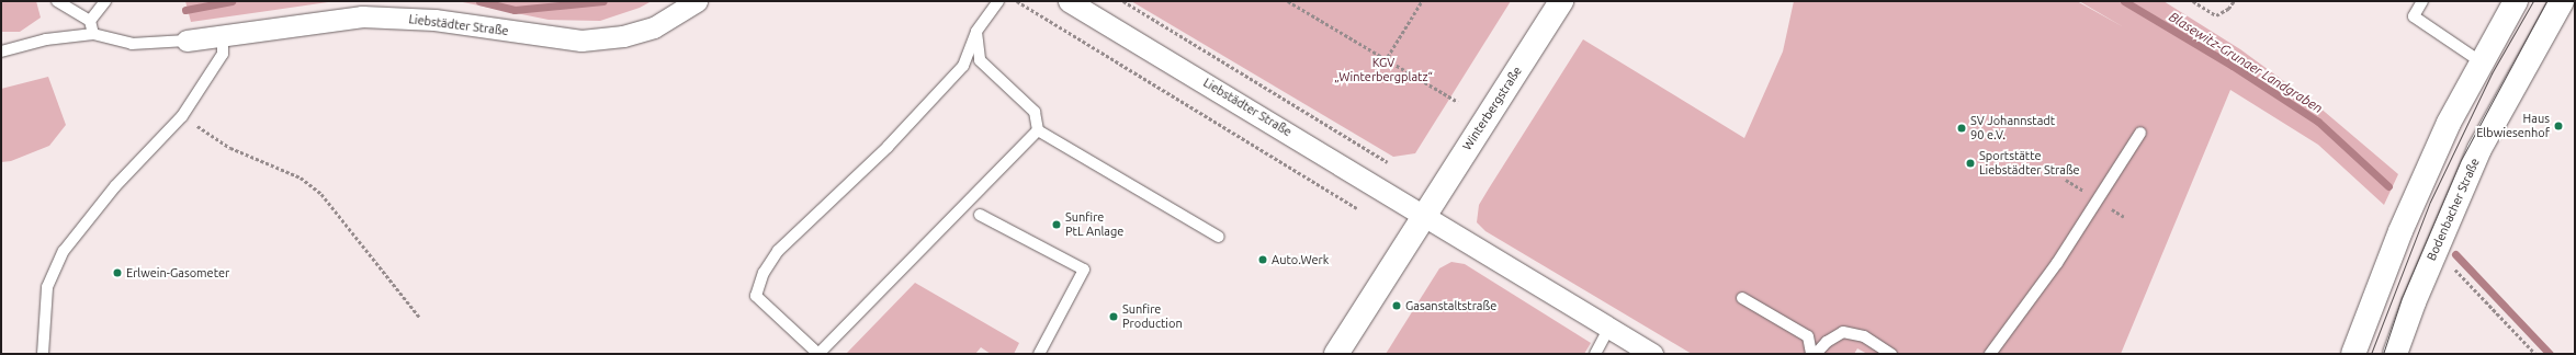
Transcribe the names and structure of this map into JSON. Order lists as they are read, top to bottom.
{
  "streets": {
    "street": ["Liebstädter Straße", "Winterbergstraße", "Bodenbacher Straße"]
  },
  "crossings": [
    ["Liebstädter Straße", "Winterbergstraße"]
  ],
  "water": ["Blasewitz‐Grunaer Landgraben"],
  "parks": ["KGV „Winterbergplatz“"],
  "places": [
    "Haus Elbwiesenhof",
    "SV Johannstadt 90 e.V.",
    "Sportstätte Liebstädter Straße",
    "Sunfire PtL Anlage",
    "Auto.Werk",
    "Erlwein-Gasometer",
    "Gasanstaltstraße",
    "Sunfire Production"
  ]
}
